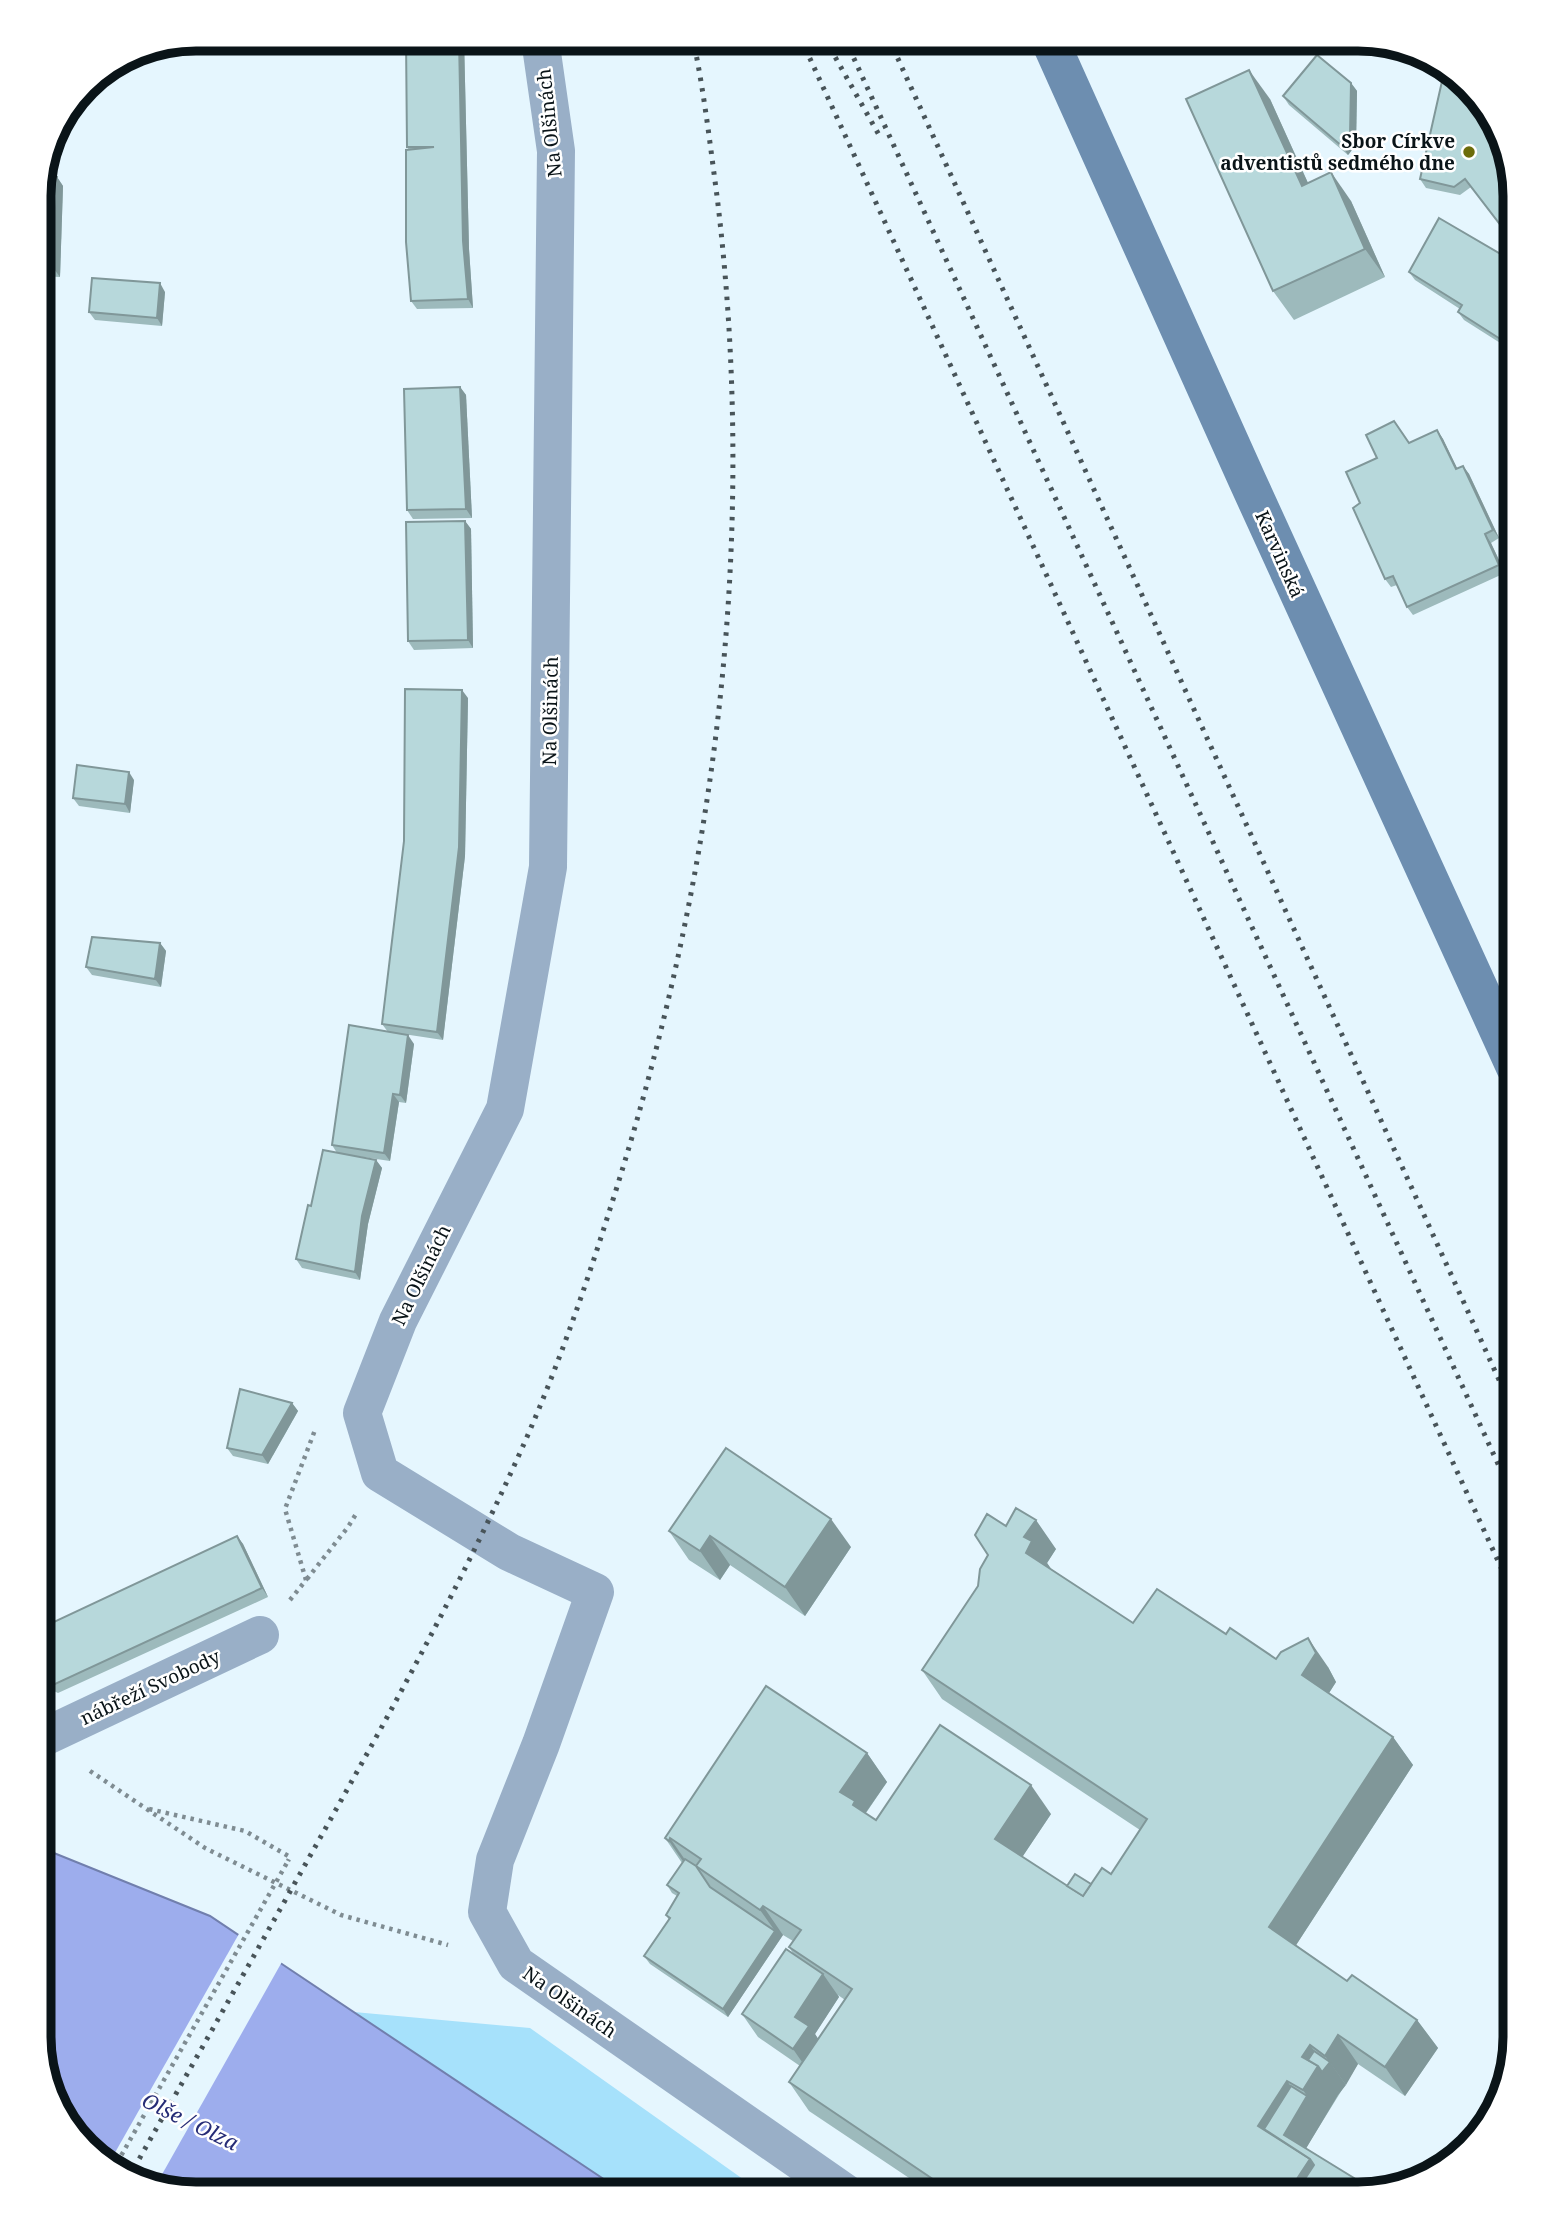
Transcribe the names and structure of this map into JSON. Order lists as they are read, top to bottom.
{
  "streets": {
    "main road": ["Karvinská"],
    "street": ["Na Olšinách", "nábřeží Svobody"]
  },
  "water": ["Olše / Olza"],
  "places": ["Sbor Církve adventistů sedmého dne"]
}
